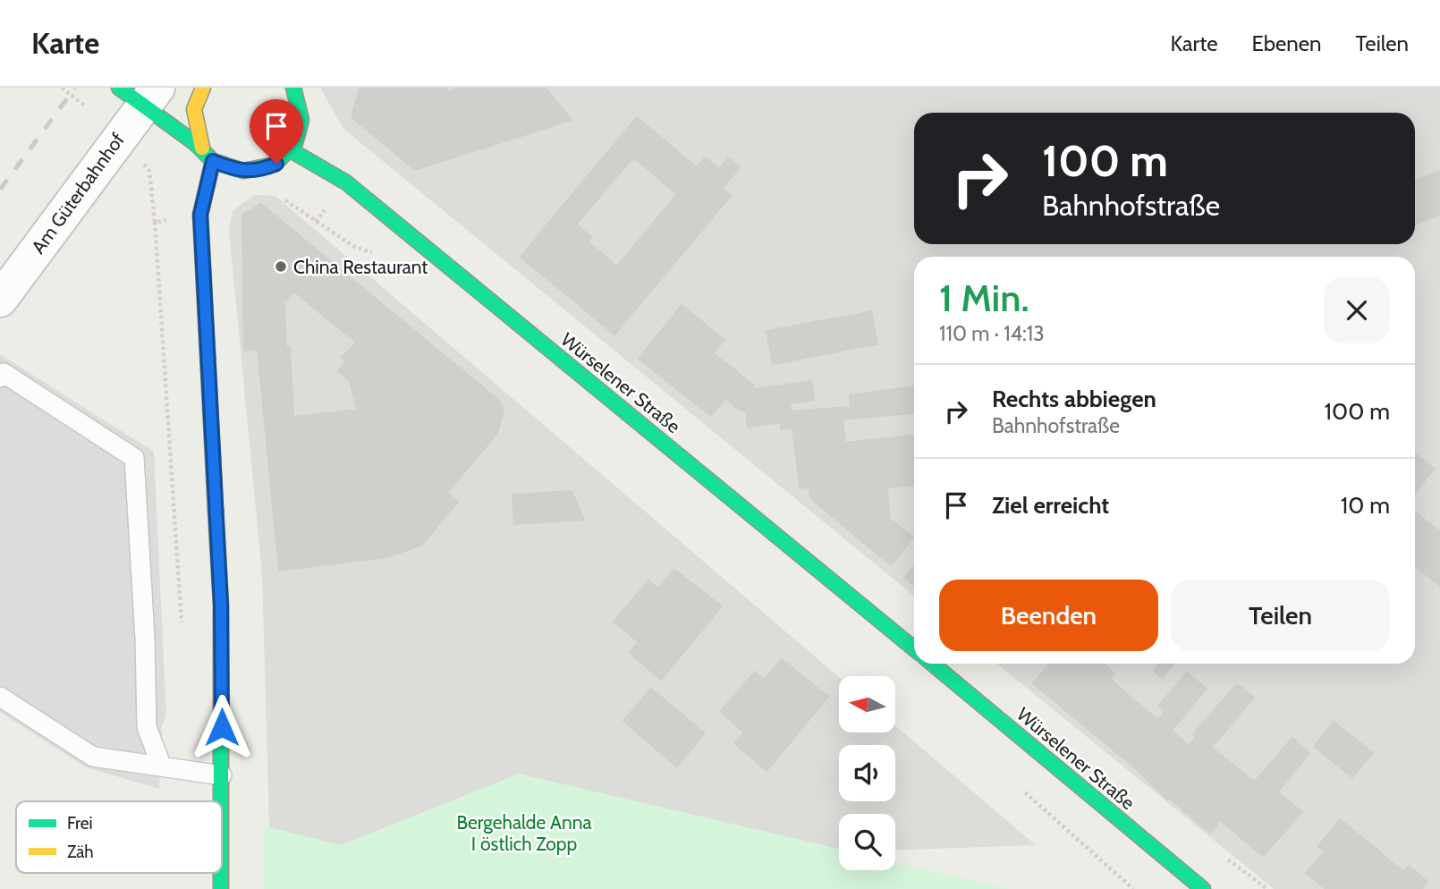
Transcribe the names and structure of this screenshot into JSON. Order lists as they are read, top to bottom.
{
  "streets": {
    "main road": ["Würselener Straße"],
    "street": ["Am Güterbahnhof"]
  },
  "parks": ["Bergehalde Anna I östlich Zopp"],
  "places": ["China Restaurant"],
  "legend": ["Frei", "Zäh"],
  "north": "left",
  "page": {
    "header": "Karte",
    "nav": ["Karte", "Ebenen", "Teilen"],
    "turn": ["100 m", "Bahnhofstraße"],
    "heading": ["1 Min.", "110 m · 14:13"],
    "list": [
      {
        "name": "Rechts abbiegen",
        "note": "Bahnhofstraße",
        "value": "100 m"
      },
      {
        "name": "Ziel erreicht",
        "value": "10 m"
      }
    ],
    "buttons": ["Beenden", "Teilen"]
  }
}
